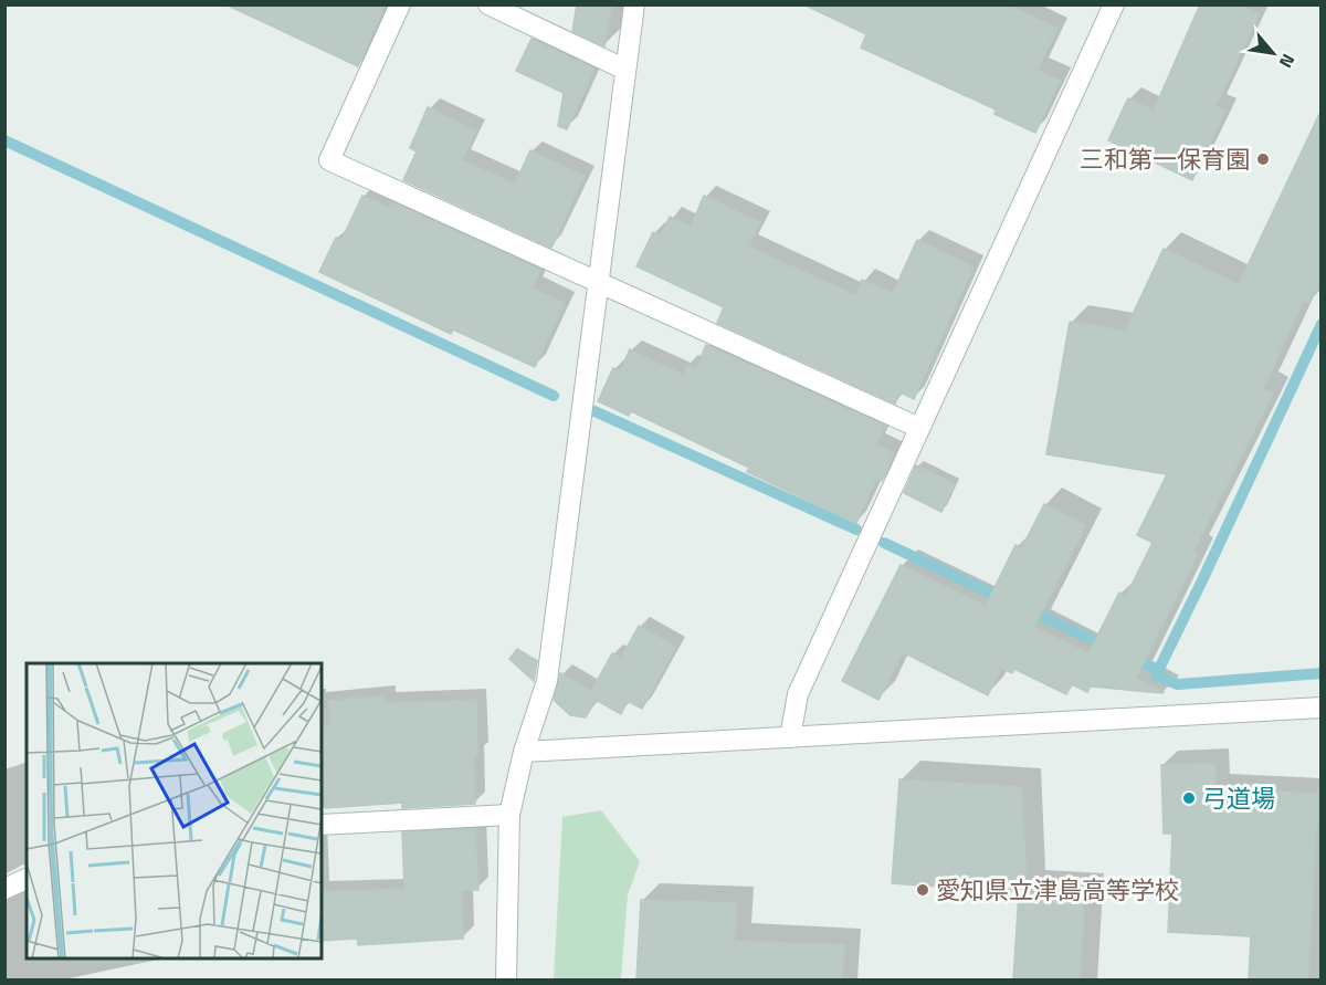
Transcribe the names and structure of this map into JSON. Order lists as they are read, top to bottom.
{
  "places": ["三和第一保育園", "弓道場", "愛知県立津島高等学校"],
  "north": "bottom right"
}
